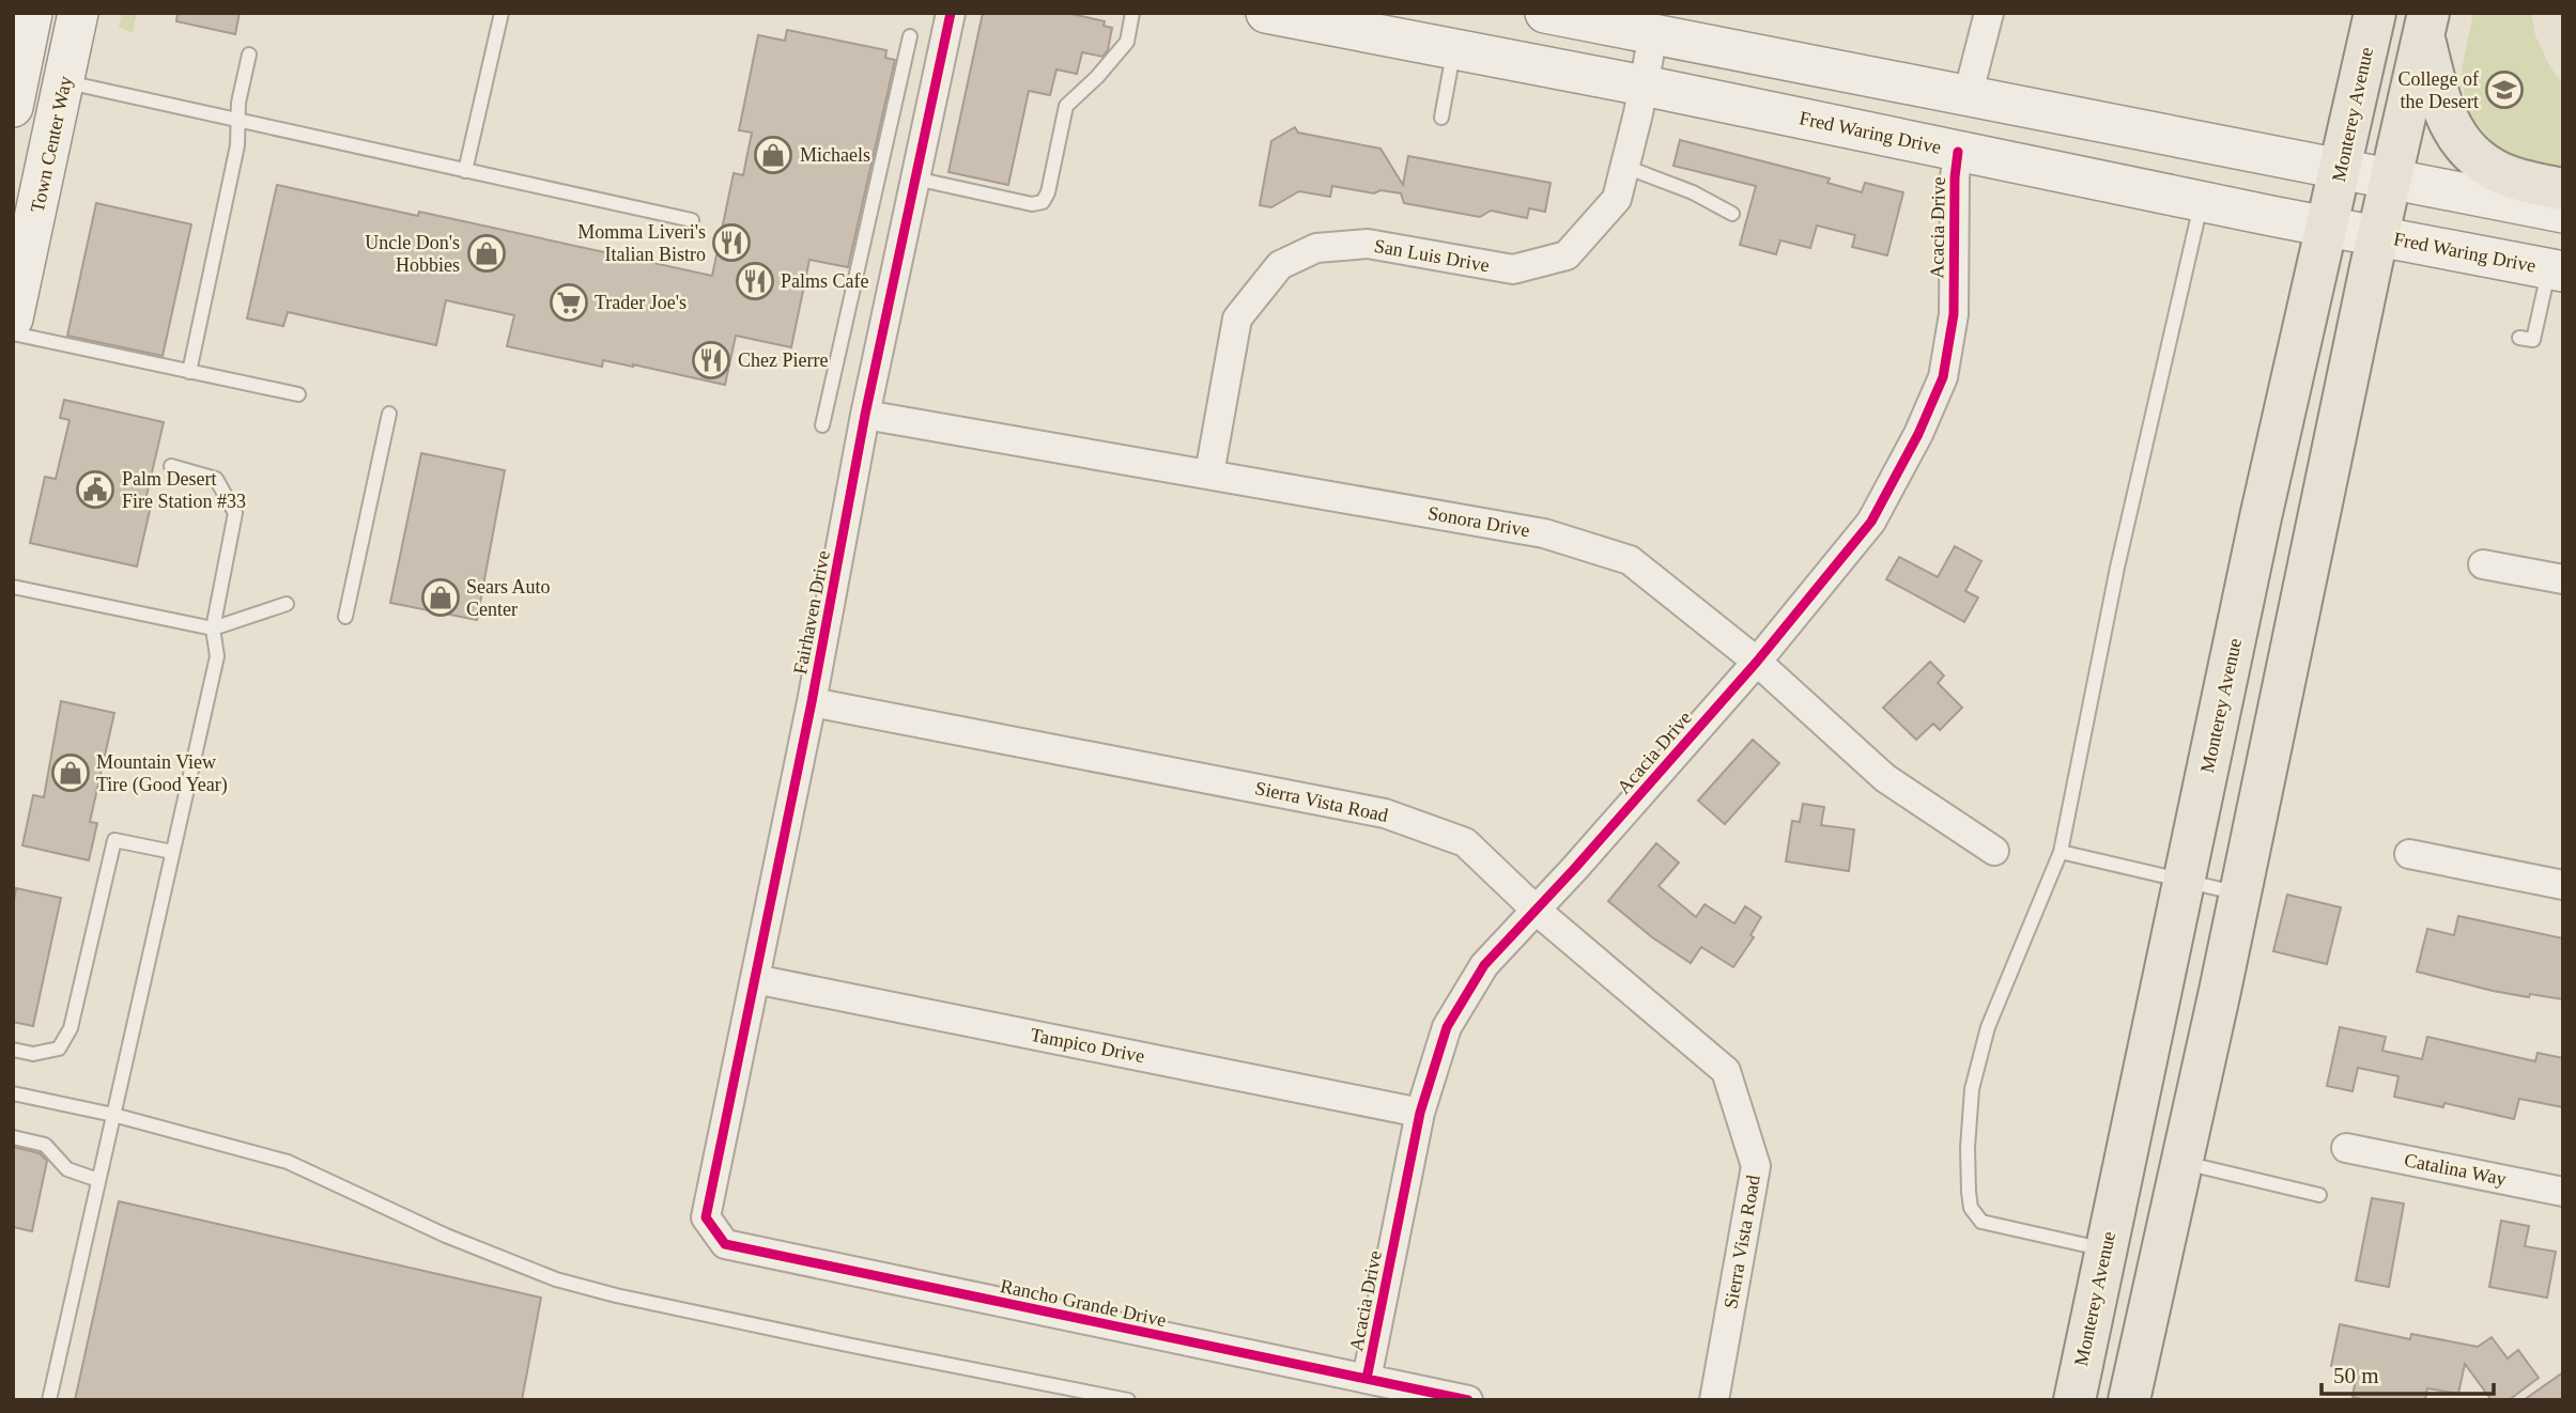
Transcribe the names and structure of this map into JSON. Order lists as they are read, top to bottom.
{
  "streets": {
    "main road": ["Monterey Avenue", "Fred Waring Drive", "Town Center Way"],
    "street": [
      "Acacia Drive",
      "San Luis Drive",
      "Sonora Drive",
      "Fairhaven Drive",
      "Sierra Vista Road",
      "Tampico Drive",
      "Catalina Way",
      "Rancho Grande Drive"
    ]
  },
  "crossings": [
    ["Monterey Avenue", "Fred Waring Drive"],
    ["Fred Waring Drive", "Acacia Drive"],
    ["Fred Waring Drive", "San Luis Drive"],
    ["Acacia Drive", "Sonora Drive"],
    ["Acacia Drive", "Sierra Vista Road"],
    ["Acacia Drive", "Tampico Drive"],
    ["Acacia Drive", "Rancho Grande Drive"],
    ["San Luis Drive", "Sonora Drive"],
    ["Sonora Drive", "Fairhaven Drive"],
    ["Fairhaven Drive", "Sierra Vista Road"],
    ["Fairhaven Drive", "Tampico Drive"],
    ["Fairhaven Drive", "Rancho Grande Drive"]
  ],
  "places": {
    "school or university": ["College of the Desert"],
    "shop": [
      "Michaels",
      "Uncle Don's Hobbies",
      "Sears Auto Center",
      "Mountain View Tire (Good Year)"
    ],
    "restaurant": ["Momma Liveri's Italian Bistro", "Palms Cafe", "Chez Pierre"],
    "supermarket": ["Trader Joe's"],
    "public building": ["Palm Desert Fire Station #33"]
  },
  "scale_bar": "50 m"
}
